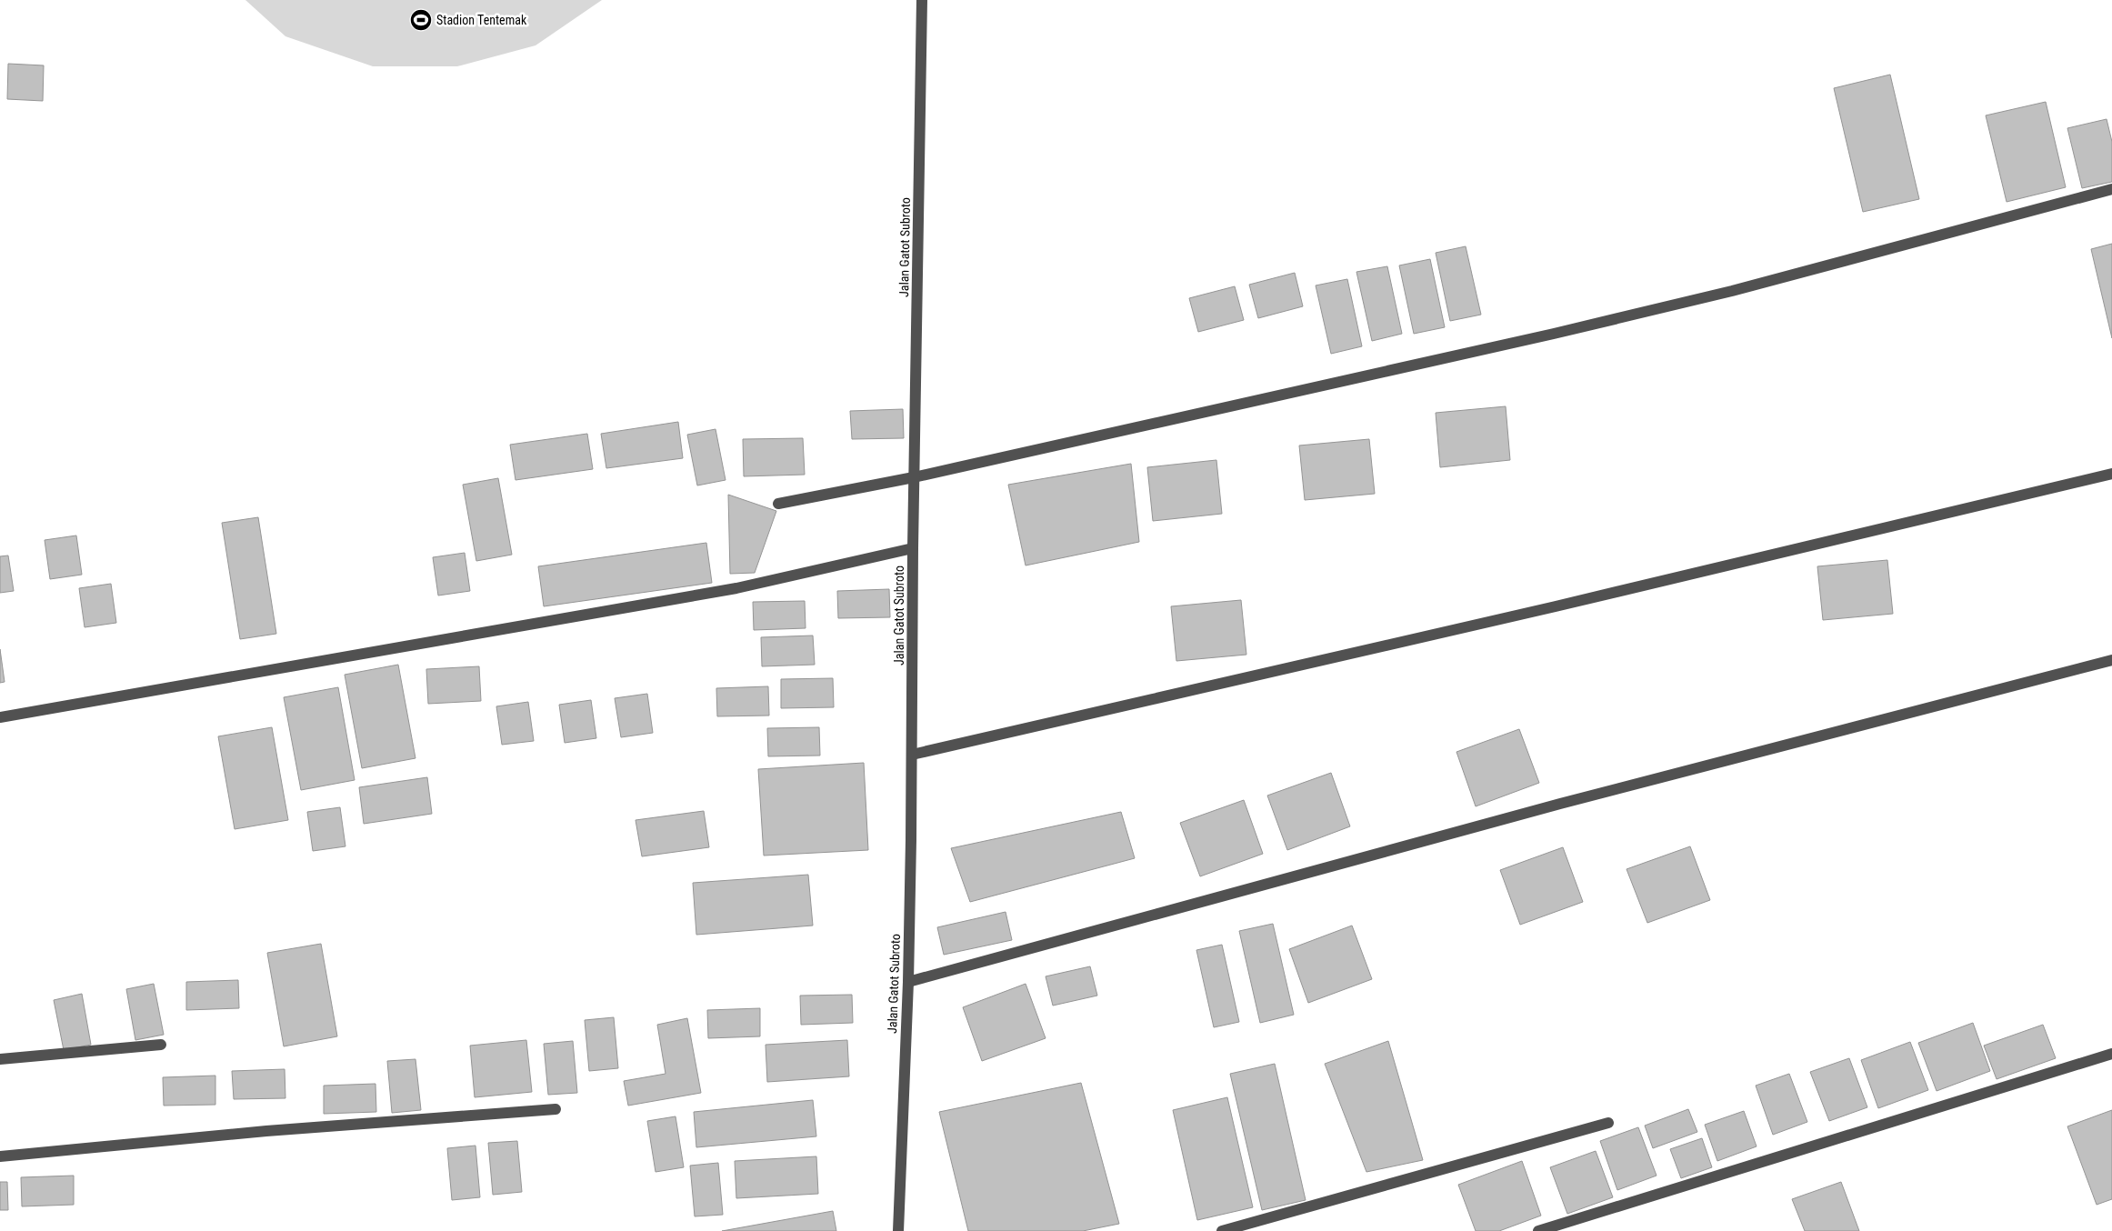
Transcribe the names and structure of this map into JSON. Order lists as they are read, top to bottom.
{
  "streets": {
    "street": ["Jalan Gatot Subroto"]
  },
  "places": {
    "sports": ["Stadion Tentemak"]
  }
}
